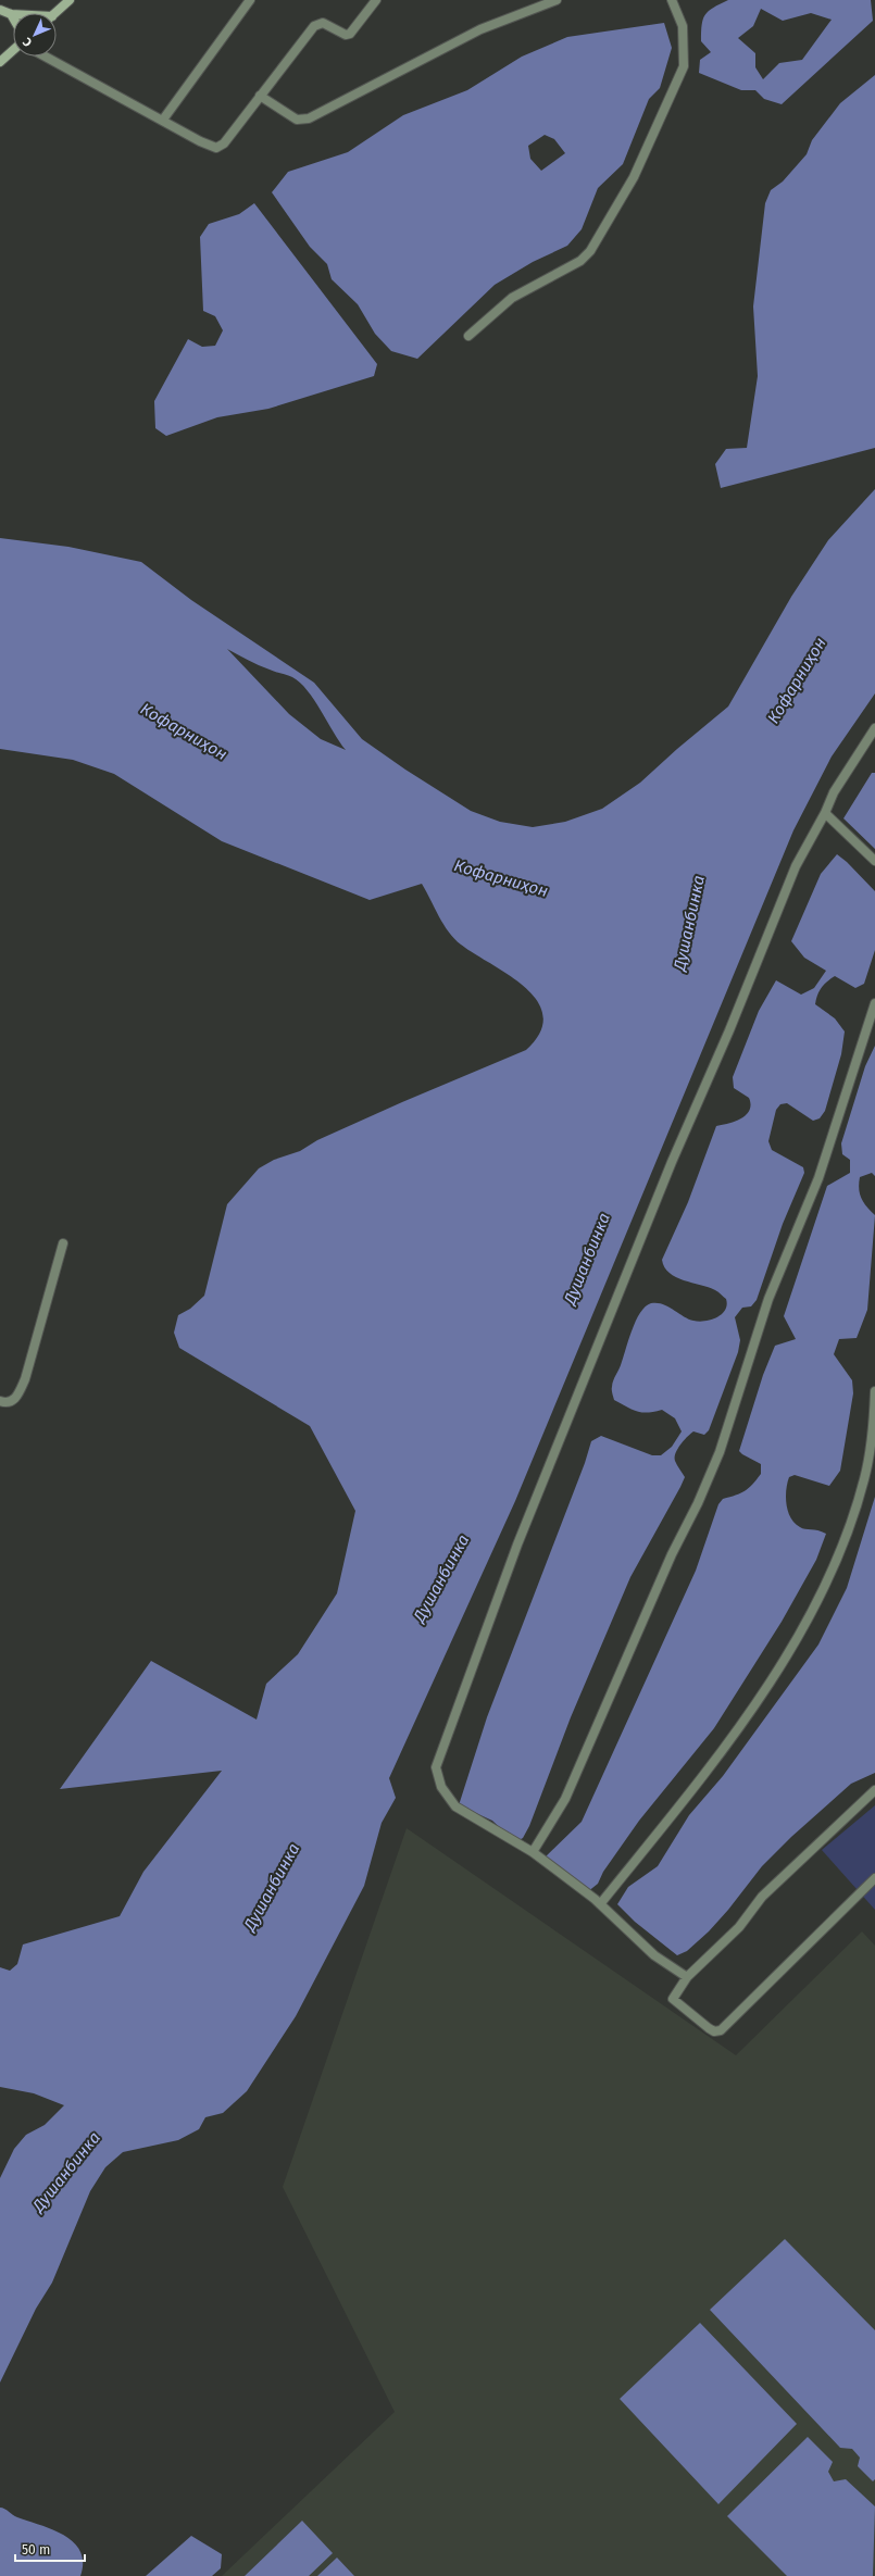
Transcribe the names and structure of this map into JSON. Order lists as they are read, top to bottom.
{
  "water": ["Кофарниҳон", "Душанбинка"],
  "scale_bar": "50 m",
  "north": "bottom left"
}
